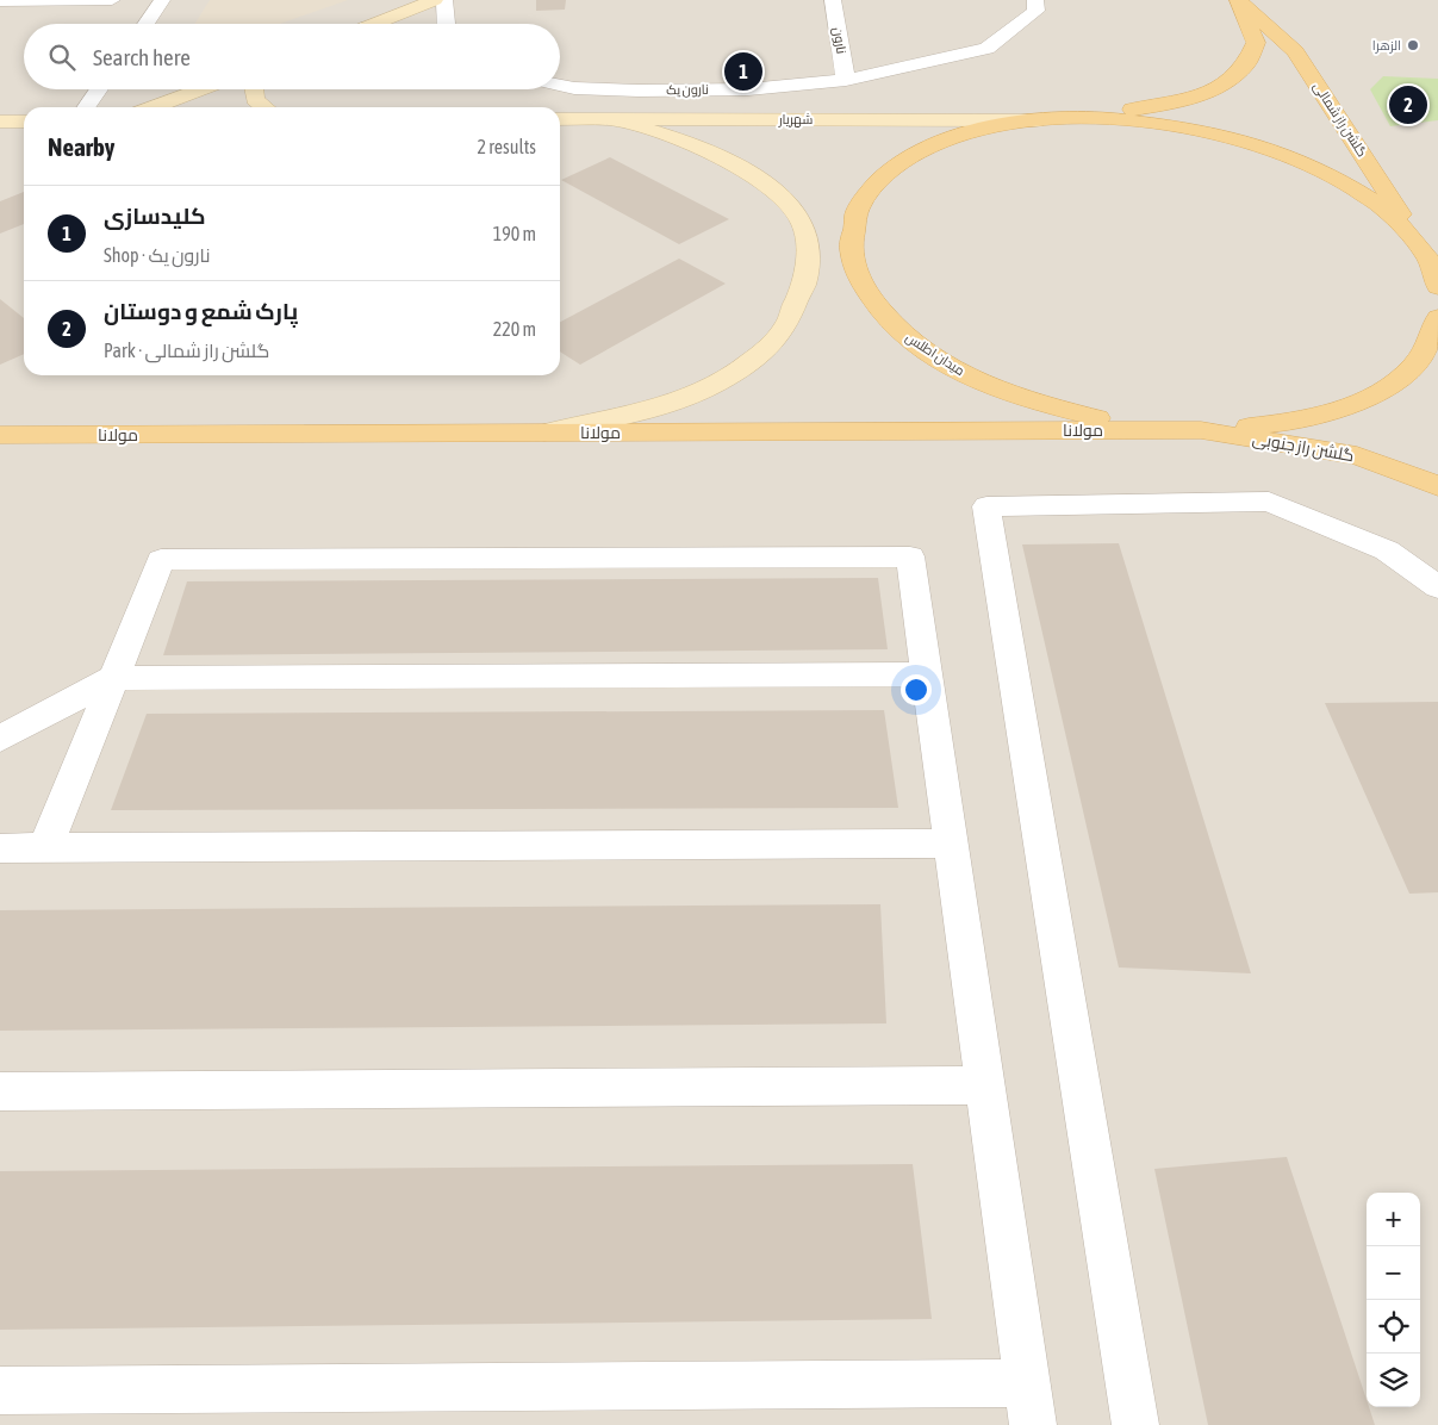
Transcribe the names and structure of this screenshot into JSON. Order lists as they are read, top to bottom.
{
  "streets": {
    "main road": [
      "شهریار",
      "گلشن راز شمالی",
      "میدان اطلس",
      "مولانا",
      "گلشن راز جنوبی"
    ],
    "street": ["نارون", "نارون یک"]
  },
  "crossings": [
    ["نارون", "نارون یک"],
    ["شهریار", "میدان اطلس"],
    ["گلشن راز شمالی", "میدان اطلس"],
    ["میدان اطلس", "مولانا"],
    ["میدان اطلس", "گلشن راز جنوبی"],
    ["مولانا", "گلشن راز جنوبی"]
  ],
  "places": ["الزهرا"],
  "page": {
    "search": "Search here",
    "pins": ["1", "2"],
    "heading": ["Nearby", "2 results"],
    "list": [
      {
        "mark": "1",
        "name": "کلیدسازی",
        "note": "Shop · نارون یک",
        "value": "190 m"
      },
      {
        "mark": "2",
        "name": "پارک شمع و دوستان",
        "note": "Park · گلشن راز شمالی",
        "value": "220 m"
      }
    ],
    "map_buttons": ["+", "−"]
  }
}
